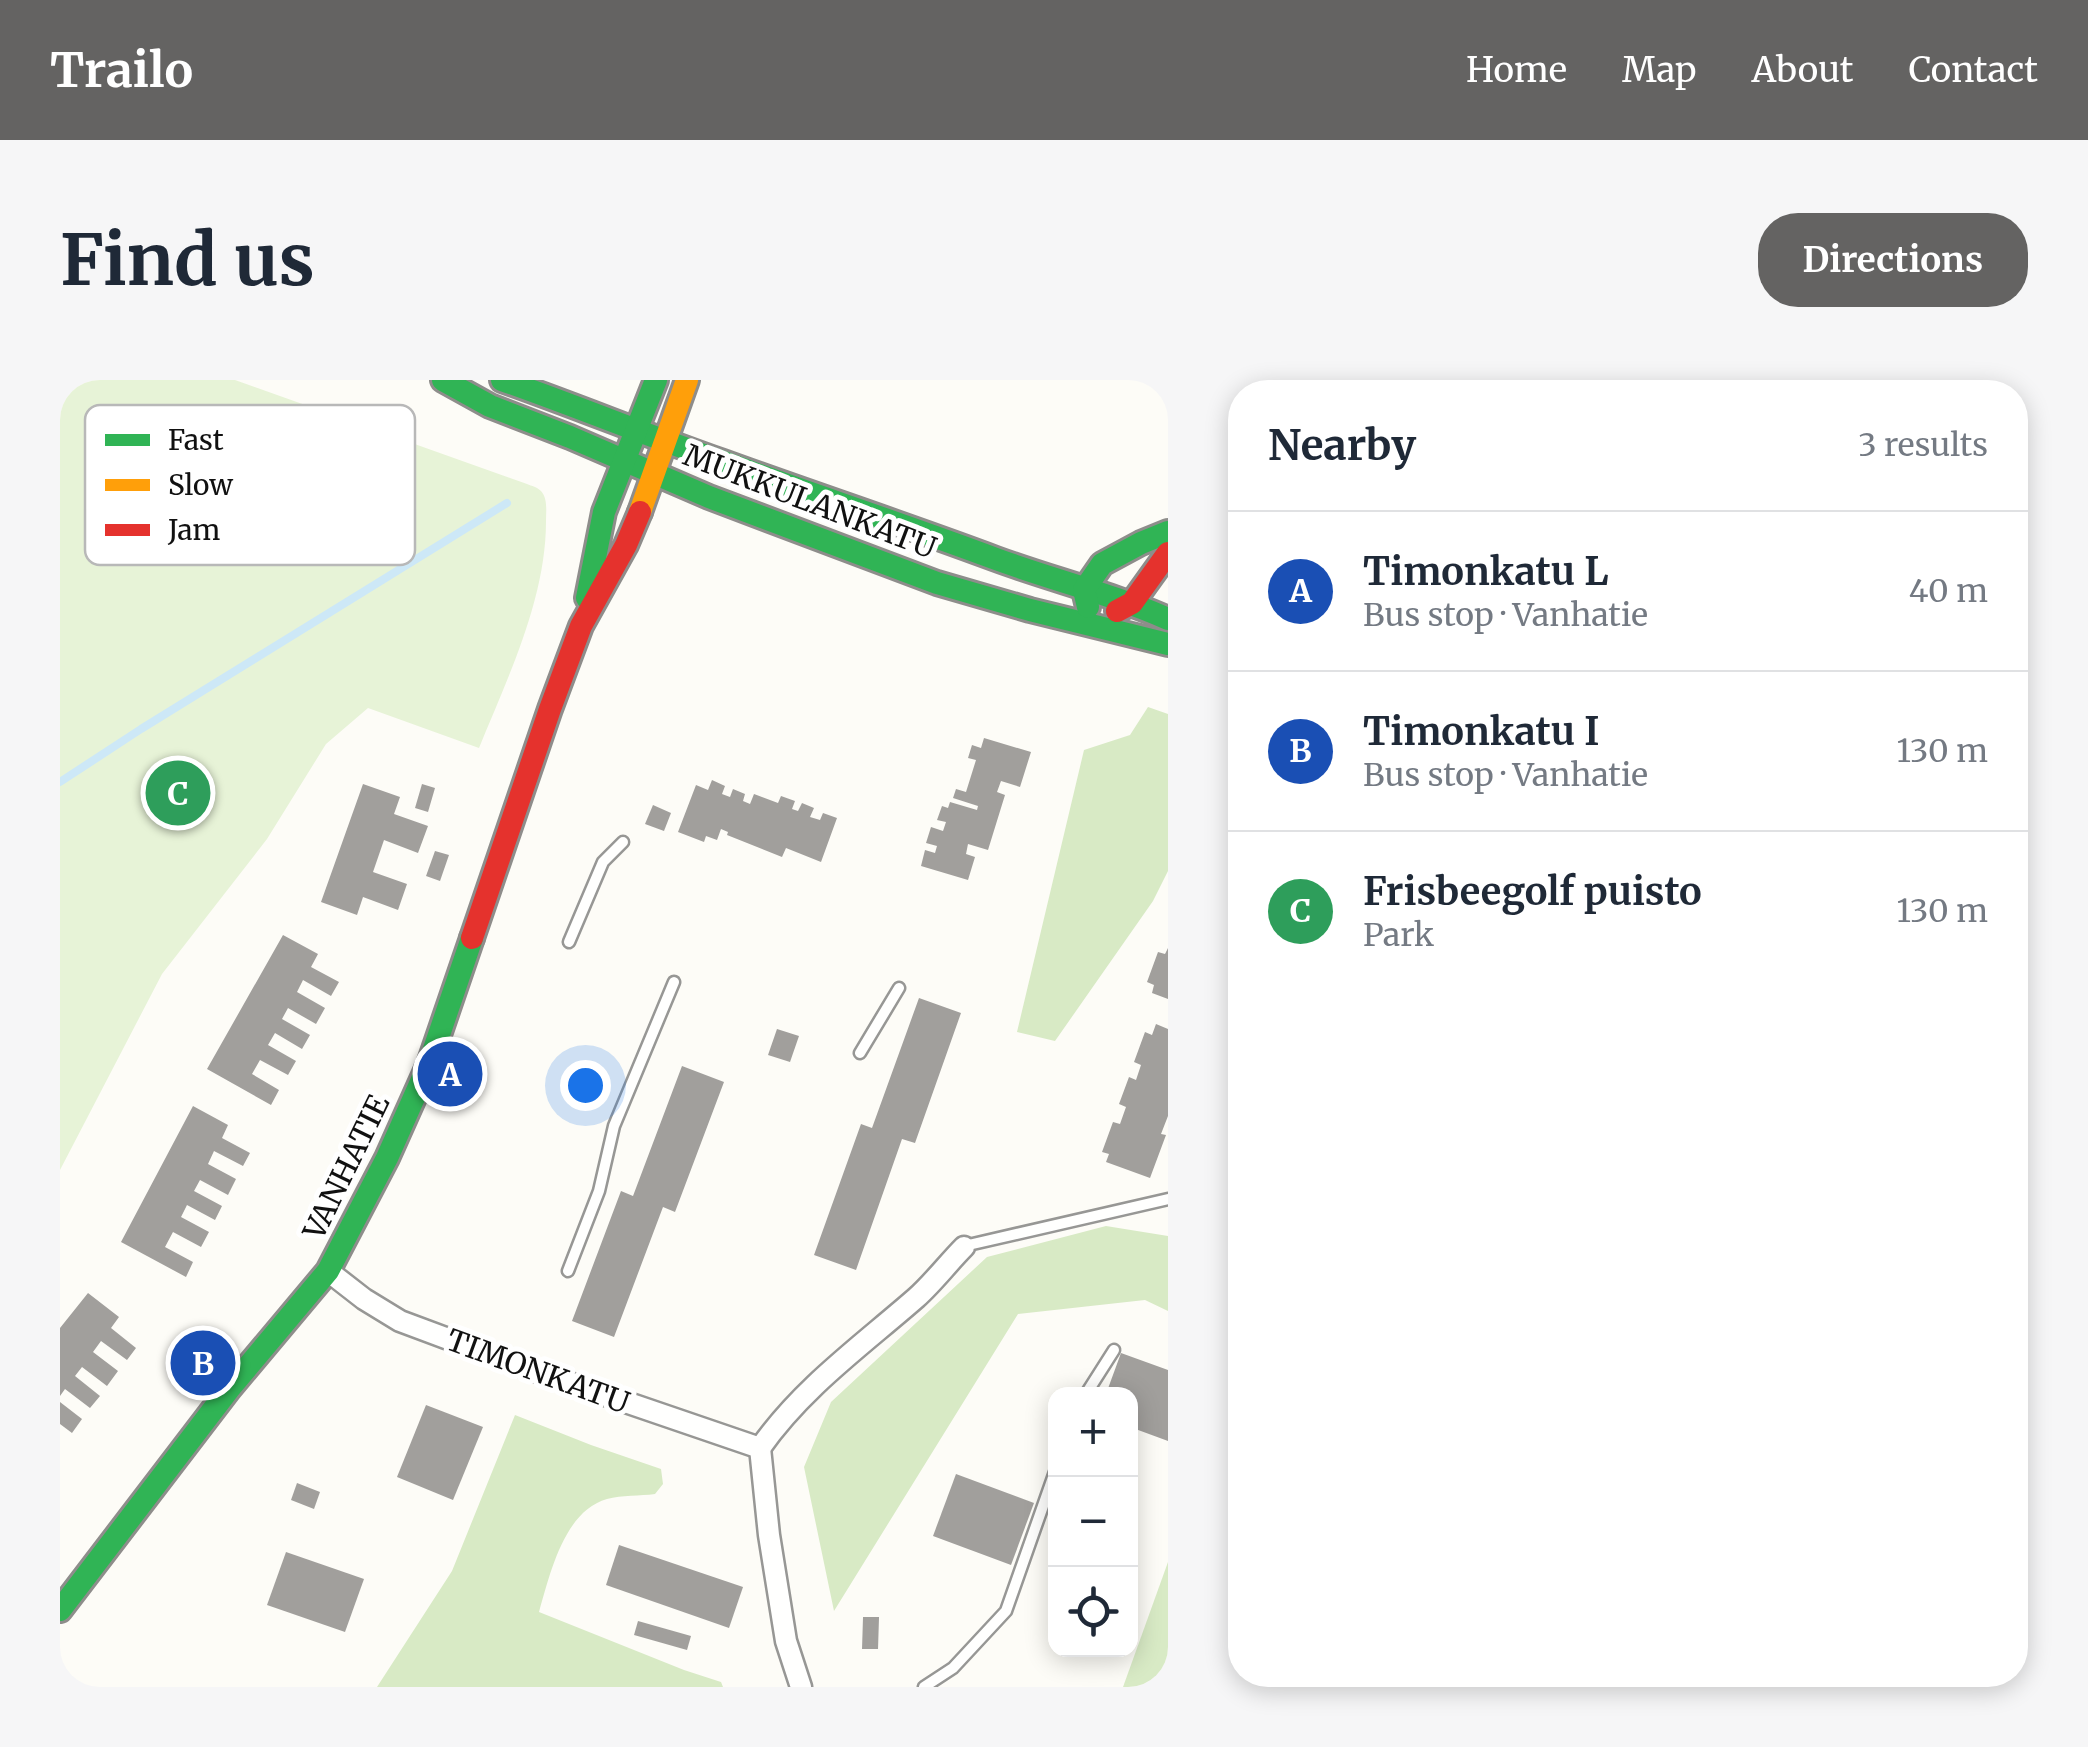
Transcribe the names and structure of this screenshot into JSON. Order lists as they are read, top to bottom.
{
  "streets": {
    "street": ["MUKKULANKATU", "VANHATIE", "TIMONKATU"]
  },
  "crossings": [
    ["MUKKULANKATU", "VANHATIE"],
    ["VANHATIE", "TIMONKATU"]
  ],
  "legend": ["Fast", "Slow", "Jam"],
  "page": {
    "header": "Trailo",
    "nav": [
      "Home",
      "Map",
      "About",
      "Contact"
    ],
    "buttons": "Directions",
    "title": "Find us",
    "heading": ["Nearby", "3 results"],
    "list": [
      {
        "mark": "A",
        "name": "Timonkatu L",
        "note": "Bus stop · Vanhatie",
        "value": "40 m"
      },
      {
        "mark": "B",
        "name": "Timonkatu I",
        "note": "Bus stop · Vanhatie",
        "value": "130 m"
      },
      {
        "mark": "C",
        "name": "Frisbeegolf puisto",
        "note": "Park",
        "value": "130 m"
      }
    ],
    "pins": ["C", "A", "B"],
    "map_buttons": ["+", "−"]
  }
}
